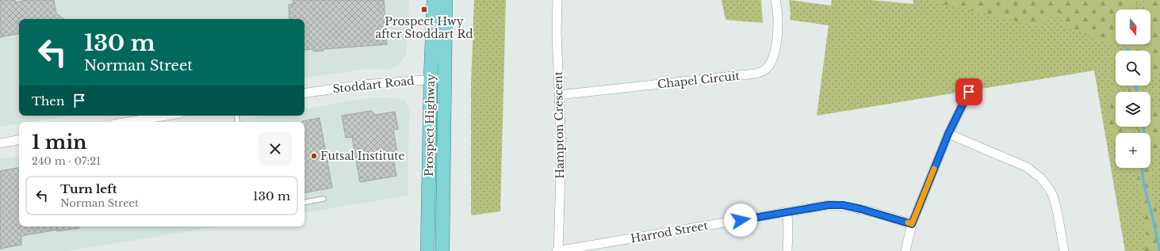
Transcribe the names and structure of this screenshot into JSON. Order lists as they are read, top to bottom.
{
  "streets": {
    "main road": ["Prospect Highway"],
    "street": [
      "Chapel Circuit",
      "Stoddart Road",
      "Hampton Crescent",
      "Harrod Street"
    ]
  },
  "crossings": [
    ["Chapel Circuit", "Hampton Crescent"],
    ["Stoddart Road", "Prospect Highway"],
    ["Hampton Crescent", "Harrod Street"]
  ],
  "places": {
    "transit": ["Prospect Hwy after Stoddart Rd"],
    "other": ["Futsal Institute"]
  },
  "north": "bottom",
  "page": {
    "map_buttons": "+",
    "turn": ["130 m", "Norman Street"],
    "then": "Then",
    "heading": ["1 min", "240 m · 07:21"],
    "list": [
      {
        "name": "Turn left",
        "note": "Norman Street",
        "value": "130 m"
      }
    ]
  }
}
